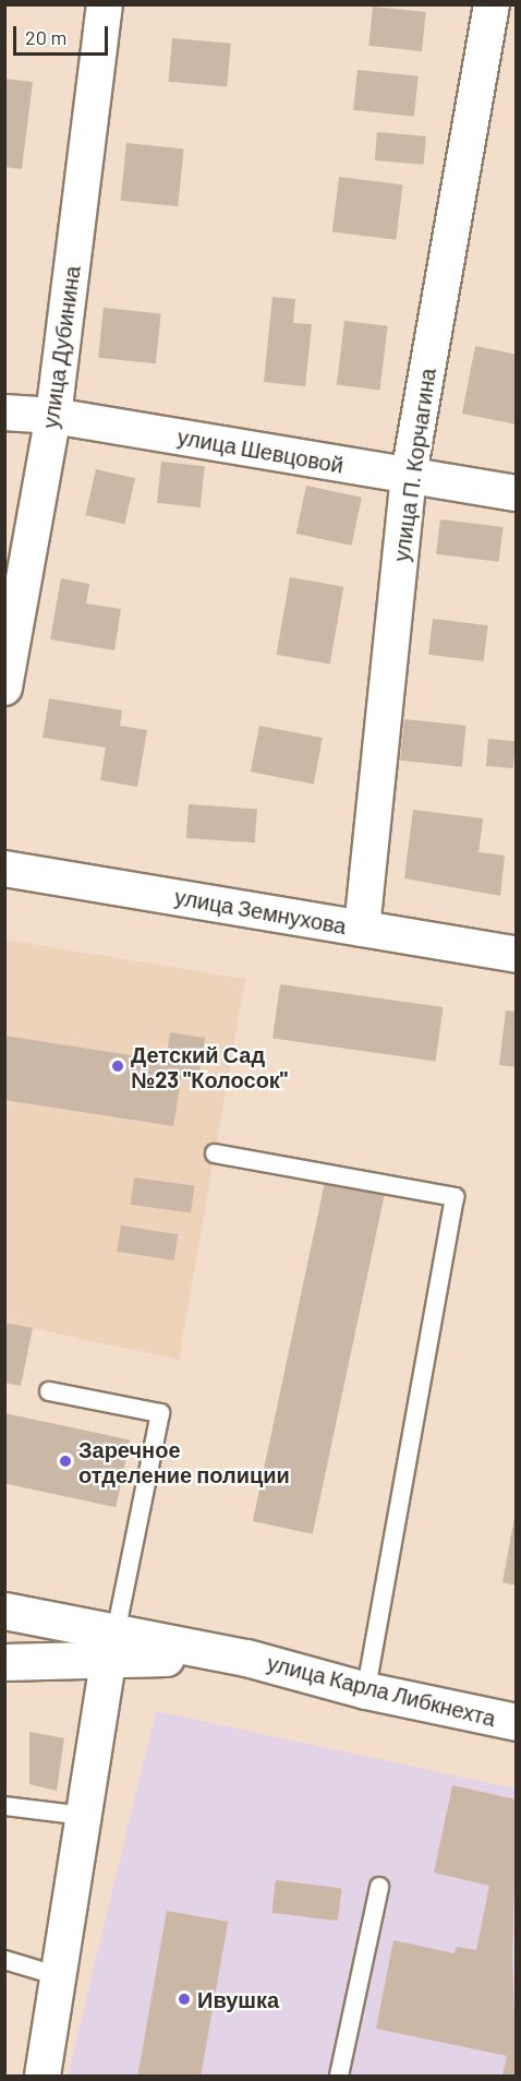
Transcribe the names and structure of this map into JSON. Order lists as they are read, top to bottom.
{
  "streets": {
    "main road": ["улица Карла Либкнехта"],
    "street": [
      "улица Дубинина",
      "улица Шевцовой",
      "улица П. Корчагина",
      "улица Земнухова"
    ]
  },
  "crossings": [
    ["улица Дубинина", "улица Шевцовой"],
    ["улица Шевцовой", "улица П. Корчагина"],
    ["улица П. Корчагина", "улица Земнухова"]
  ],
  "places": ["Детский Сад №23 \"Колосок\"", "Заречное отделение полиции", "Ивушка"],
  "scale_bar": "20 m"
}
